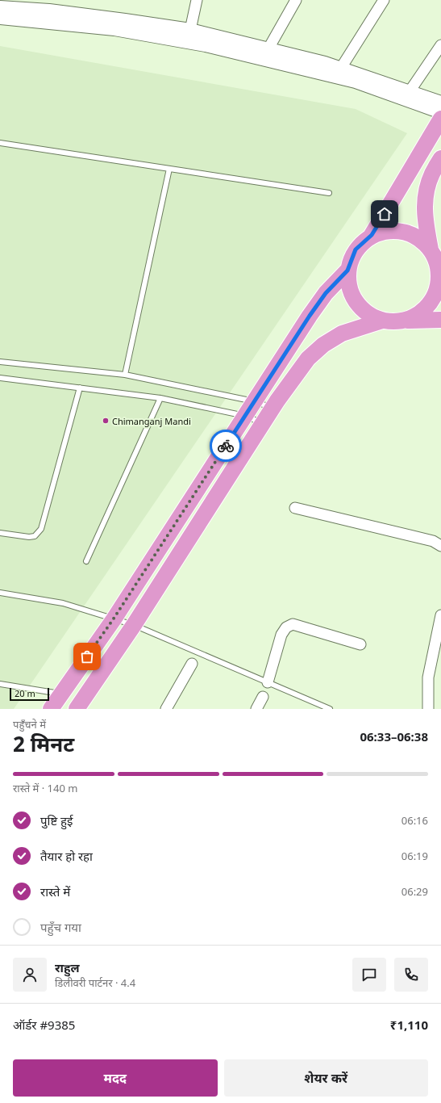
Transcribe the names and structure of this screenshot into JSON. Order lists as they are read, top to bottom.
{
  "places": ["Chimanganj Mandi"],
  "scale_bar": "20 m",
  "page": {
    "scale": "20 m",
    "heading": ["2 मिनट", "पहुँचने में", "06:33–06:38"],
    "panel": [
      "राहुल",
      "डिलीवरी पार्टनर · 4.4",
      "ऑर्डर #9385",
      "₹1,110"
    ],
    "bar": "रास्ते में · 140 m",
    "list": [
      ["पुष्टि हुई", "06:16"],
      ["तैयार हो रहा", "06:19"],
      ["रास्ते में", "06:29"],
      "पहुँच गया"
    ],
    "buttons": ["मदद", "शेयर करें"]
  }
}
